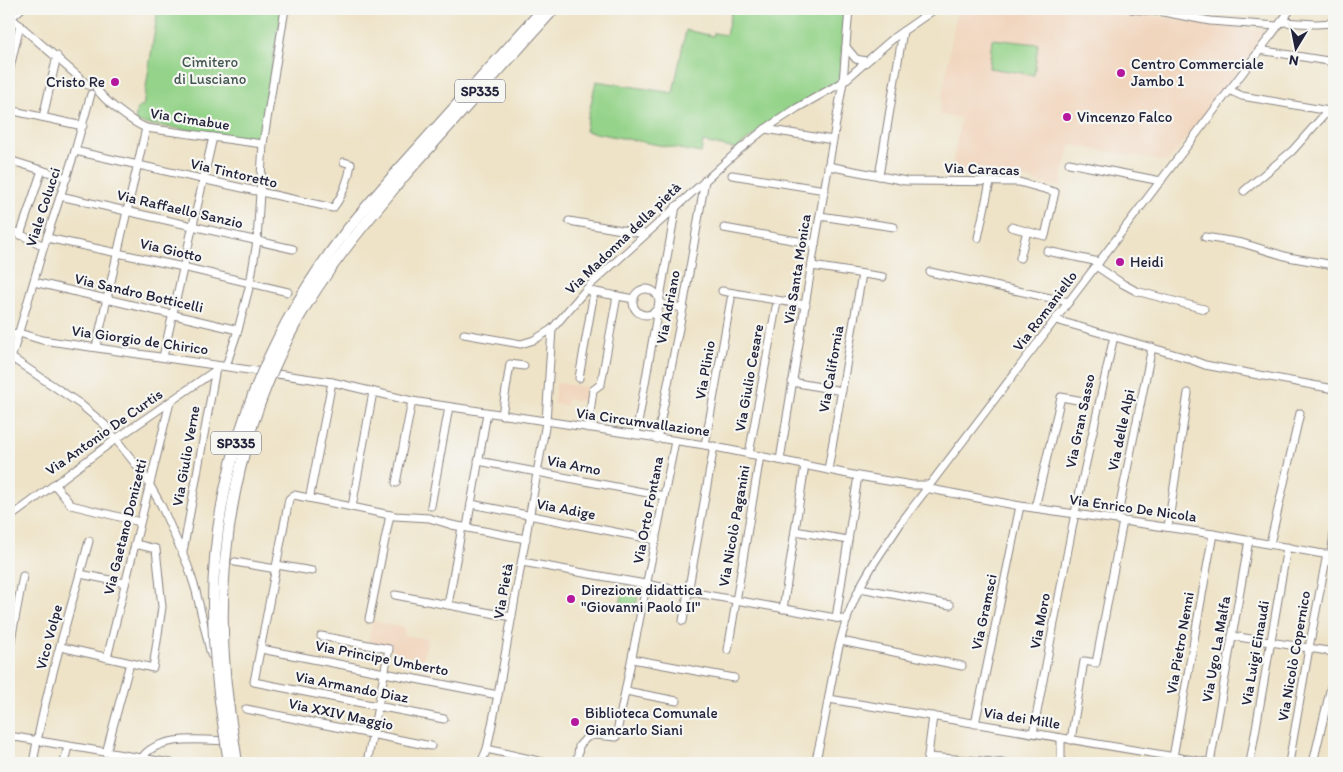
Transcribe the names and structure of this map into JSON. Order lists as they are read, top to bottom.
{
  "streets": {
    "highway": ["SP335"],
    "street": [
      "Via Cimabue",
      "Via Caracas",
      "Via Tintoretto",
      "Viale Colucci",
      "Via Raffaello Sanzio",
      "Via Madonna della pietà",
      "Via Giotto",
      "Via Santa Monica",
      "Via Sandro Botticelli",
      "Via Adriano",
      "Via Romaniello",
      "Via Giorgio de Chirico",
      "Via California",
      "Via Plinio",
      "Via Giulio Cesare",
      "Via Gran Sasso",
      "Via Circumvallazione",
      "Via delle Alpi",
      "Via Antonio De Curtis",
      "Via Giulio Verne",
      "Via Arno",
      "Via Enrico De Nicola",
      "Via Adige",
      "Via Orto Fontana",
      "Via Nicolò Paganini",
      "Via Gaetano Donizetti",
      "Via Pietà",
      "Via Gramsci",
      "Via Moro",
      "Vico Volpe",
      "Via Pietro Nenni",
      "Via Ugo La Malfa",
      "Via Luigi Einaudi",
      "Via Nicolò Copernico",
      "Via Principe Umberto",
      "Via Armando Diaz",
      "Via XXIV Maggio",
      "Via dei Mille"
    ]
  },
  "crossings": [
    ["Via Cimabue", "Viale Colucci"],
    ["Via Caracas", "Via Santa Monica"],
    ["Via Tintoretto", "Viale Colucci"],
    ["Viale Colucci", "Via Raffaello Sanzio"],
    ["Viale Colucci", "Via Giotto"],
    ["Viale Colucci", "Via Sandro Botticelli"],
    ["Viale Colucci", "Via Giorgio de Chirico"],
    ["Via Madonna della pietà", "Via Santa Monica"],
    ["Via Madonna della pietà", "Via Adriano"],
    ["Via Santa Monica", "Via Circumvallazione"],
    ["Via Adriano", "Via Circumvallazione"],
    ["Via Romaniello", "Via Circumvallazione"],
    ["Via Romaniello", "Via Enrico De Nicola"],
    ["Via Romaniello", "Via dei Mille"],
    ["Via Giorgio de Chirico", "Via Antonio De Curtis"],
    ["Via Giorgio de Chirico", "Via Giulio Verne"],
    ["Via California", "Via Circumvallazione"],
    ["Via Plinio", "Via Circumvallazione"],
    ["Via Giulio Cesare", "Via Circumvallazione"],
    ["Via Gran Sasso", "Via Enrico De Nicola"],
    ["Via Gran Sasso", "Via Moro"],
    ["Via Circumvallazione", "Via Enrico De Nicola"],
    ["Via Circumvallazione", "Via Orto Fontana"],
    ["Via Circumvallazione", "Via Nicolò Paganini"],
    ["Via Circumvallazione", "Via Pietà"],
    ["Via delle Alpi", "Via Enrico De Nicola"],
    ["Via delle Alpi", "Via dei Mille"],
    ["Via Antonio De Curtis", "Via Giulio Verne"],
    ["Via Antonio De Curtis", "Via Gaetano Donizetti"],
    ["Via Arno", "Via Orto Fontana"],
    ["Via Arno", "Via Pietà"],
    ["Via Enrico De Nicola", "Via Gramsci"],
    ["Via Enrico De Nicola", "Via Moro"],
    ["Via Enrico De Nicola", "Via Pietro Nenni"],
    ["Via Enrico De Nicola", "Via Ugo La Malfa"],
    ["Via Enrico De Nicola", "Via Luigi Einaudi"],
    ["Via Enrico De Nicola", "Via Nicolò Copernico"],
    ["Via Adige", "Via Orto Fontana"],
    ["Via Adige", "Via Pietà"],
    ["Via Pietà", "Via Principe Umberto"],
    ["Via Gramsci", "Via dei Mille"],
    ["Via Moro", "Via dei Mille"],
    ["Via Pietro Nenni", "Via dei Mille"],
    ["Via Ugo La Malfa", "Via dei Mille"],
    ["Via Principe Umberto", "Via Armando Diaz"]
  ],
  "parks": ["Cimitero di Lusciano"],
  "places": [
    "Centro Commerciale Jambo 1",
    "Cristo Re",
    "Vincenzo Falco",
    "Heidi",
    "Direzione didattica \"Giovanni Paolo II\"",
    "Biblioteca Comunale Giancarlo Siani"
  ],
  "north": "bottom"
}
